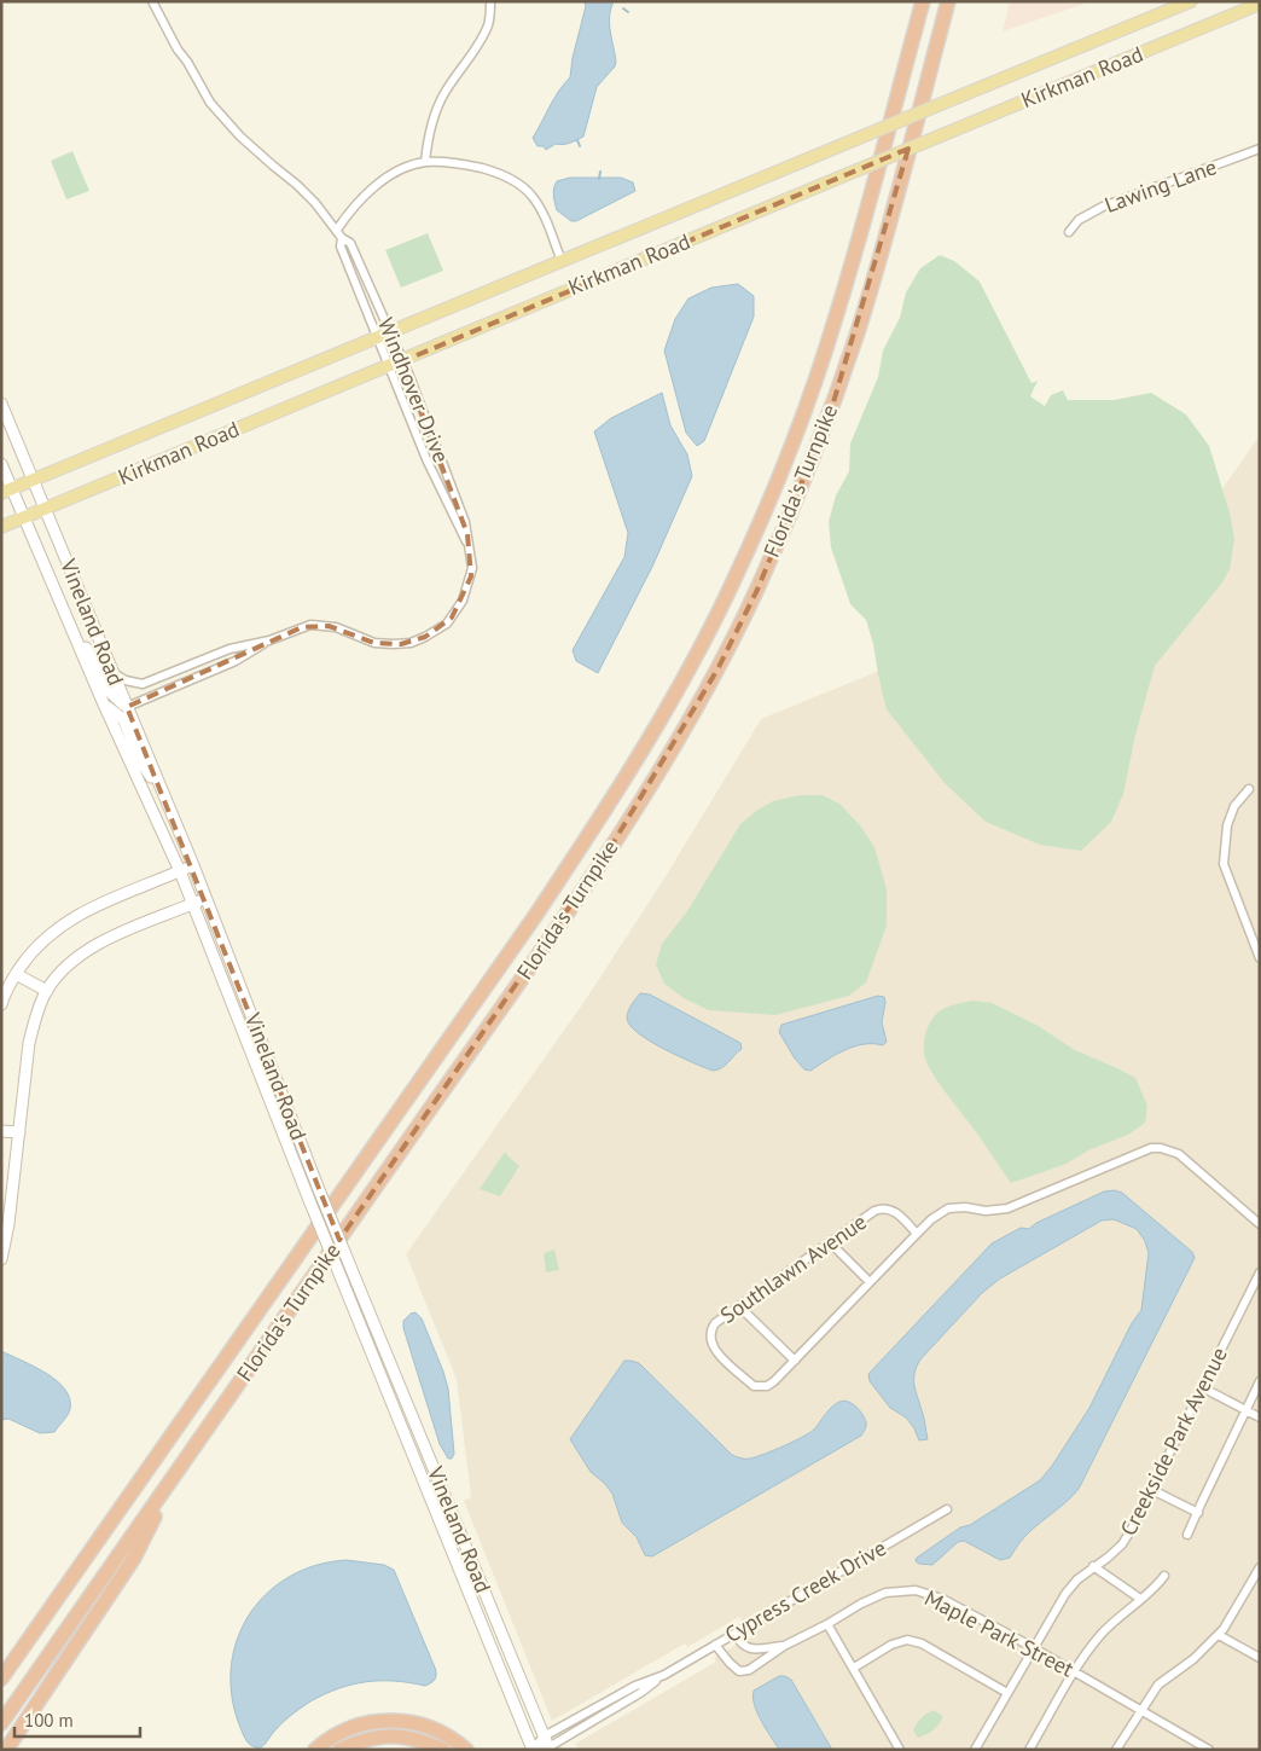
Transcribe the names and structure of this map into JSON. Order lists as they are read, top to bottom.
{
  "streets": {
    "highway": ["Florida's Turnpike"],
    "main road": ["Kirkman Road"],
    "street": [
      "Lawing Lane",
      "Windhover Drive",
      "Vineland Road",
      "Southlawn Avenue",
      "Creekside Park Avenue",
      "Cypress Creek Drive",
      "Maple Park Street"
    ]
  },
  "crossings": [
    ["Kirkman Road", "Windhover Drive"],
    ["Kirkman Road", "Vineland Road"],
    ["Windhover Drive", "Vineland Road"],
    ["Vineland Road", "Cypress Creek Drive"],
    ["Creekside Park Avenue", "Maple Park Street"]
  ],
  "scale_bar": "100 m"
}
